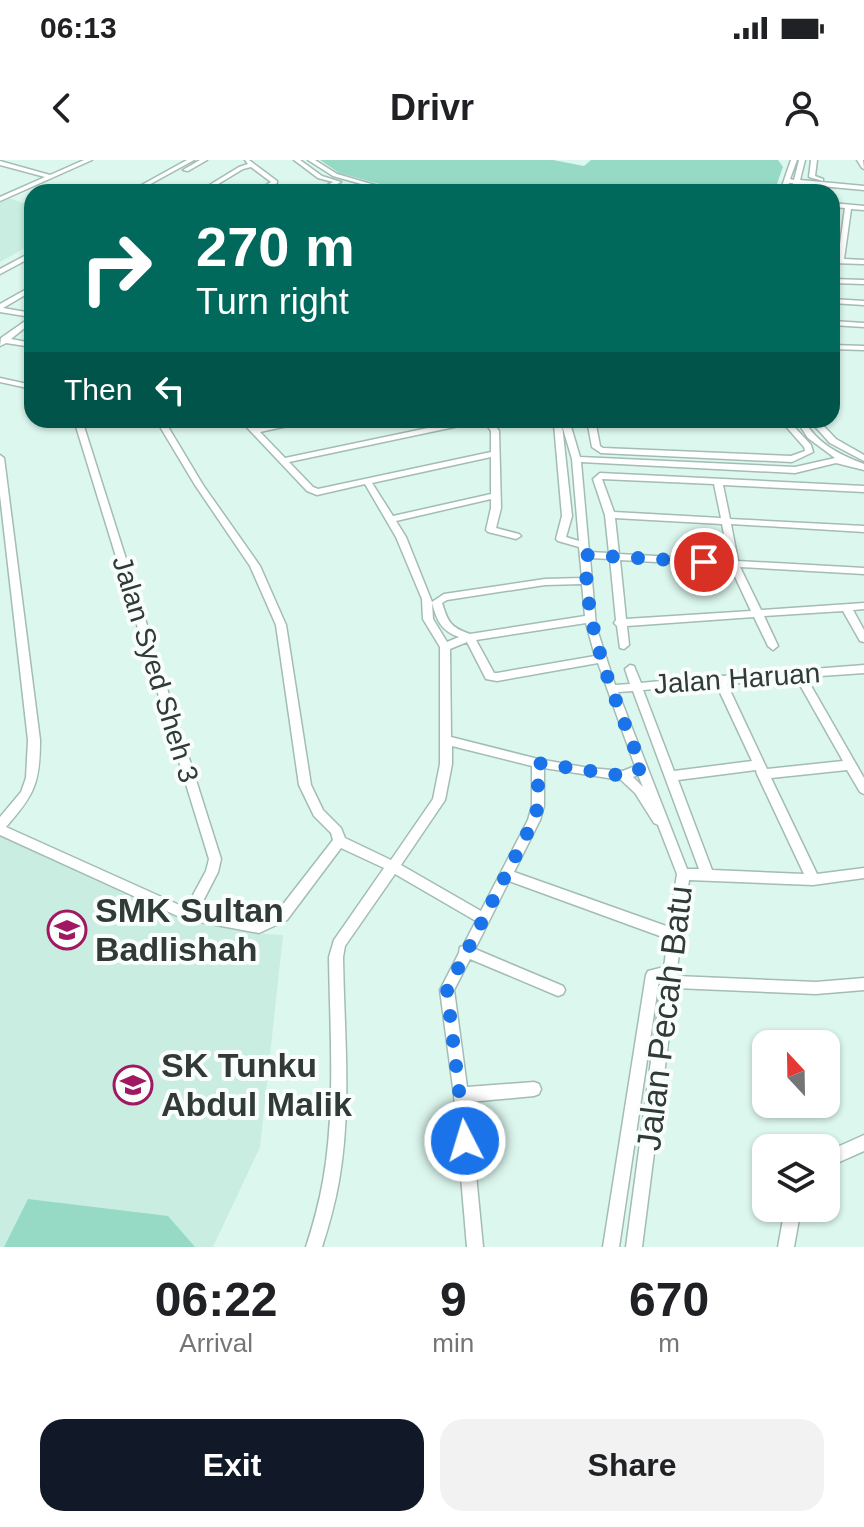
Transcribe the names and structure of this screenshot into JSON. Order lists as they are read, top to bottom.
{
  "streets": {
    "street": ["Jalan Syed Sheh 3", "Jalan Haruan", "Jalan Pecah Batu"]
  },
  "crossings": [
    ["Jalan Haruan", "Jalan Pecah Batu"]
  ],
  "places": {
    "school or university": ["SMK Sultan Badlishah", "SK Tunku Abdul Malik"]
  },
  "north": "top",
  "page": {
    "status": "06:13",
    "header": "Drivr",
    "turn": ["270 m", "Turn right"],
    "then": "Then",
    "eta": [
      "06:22",
      "Arrival",
      "9",
      "min",
      "670",
      "m"
    ],
    "buttons": ["Exit", "Share"]
  }
}
